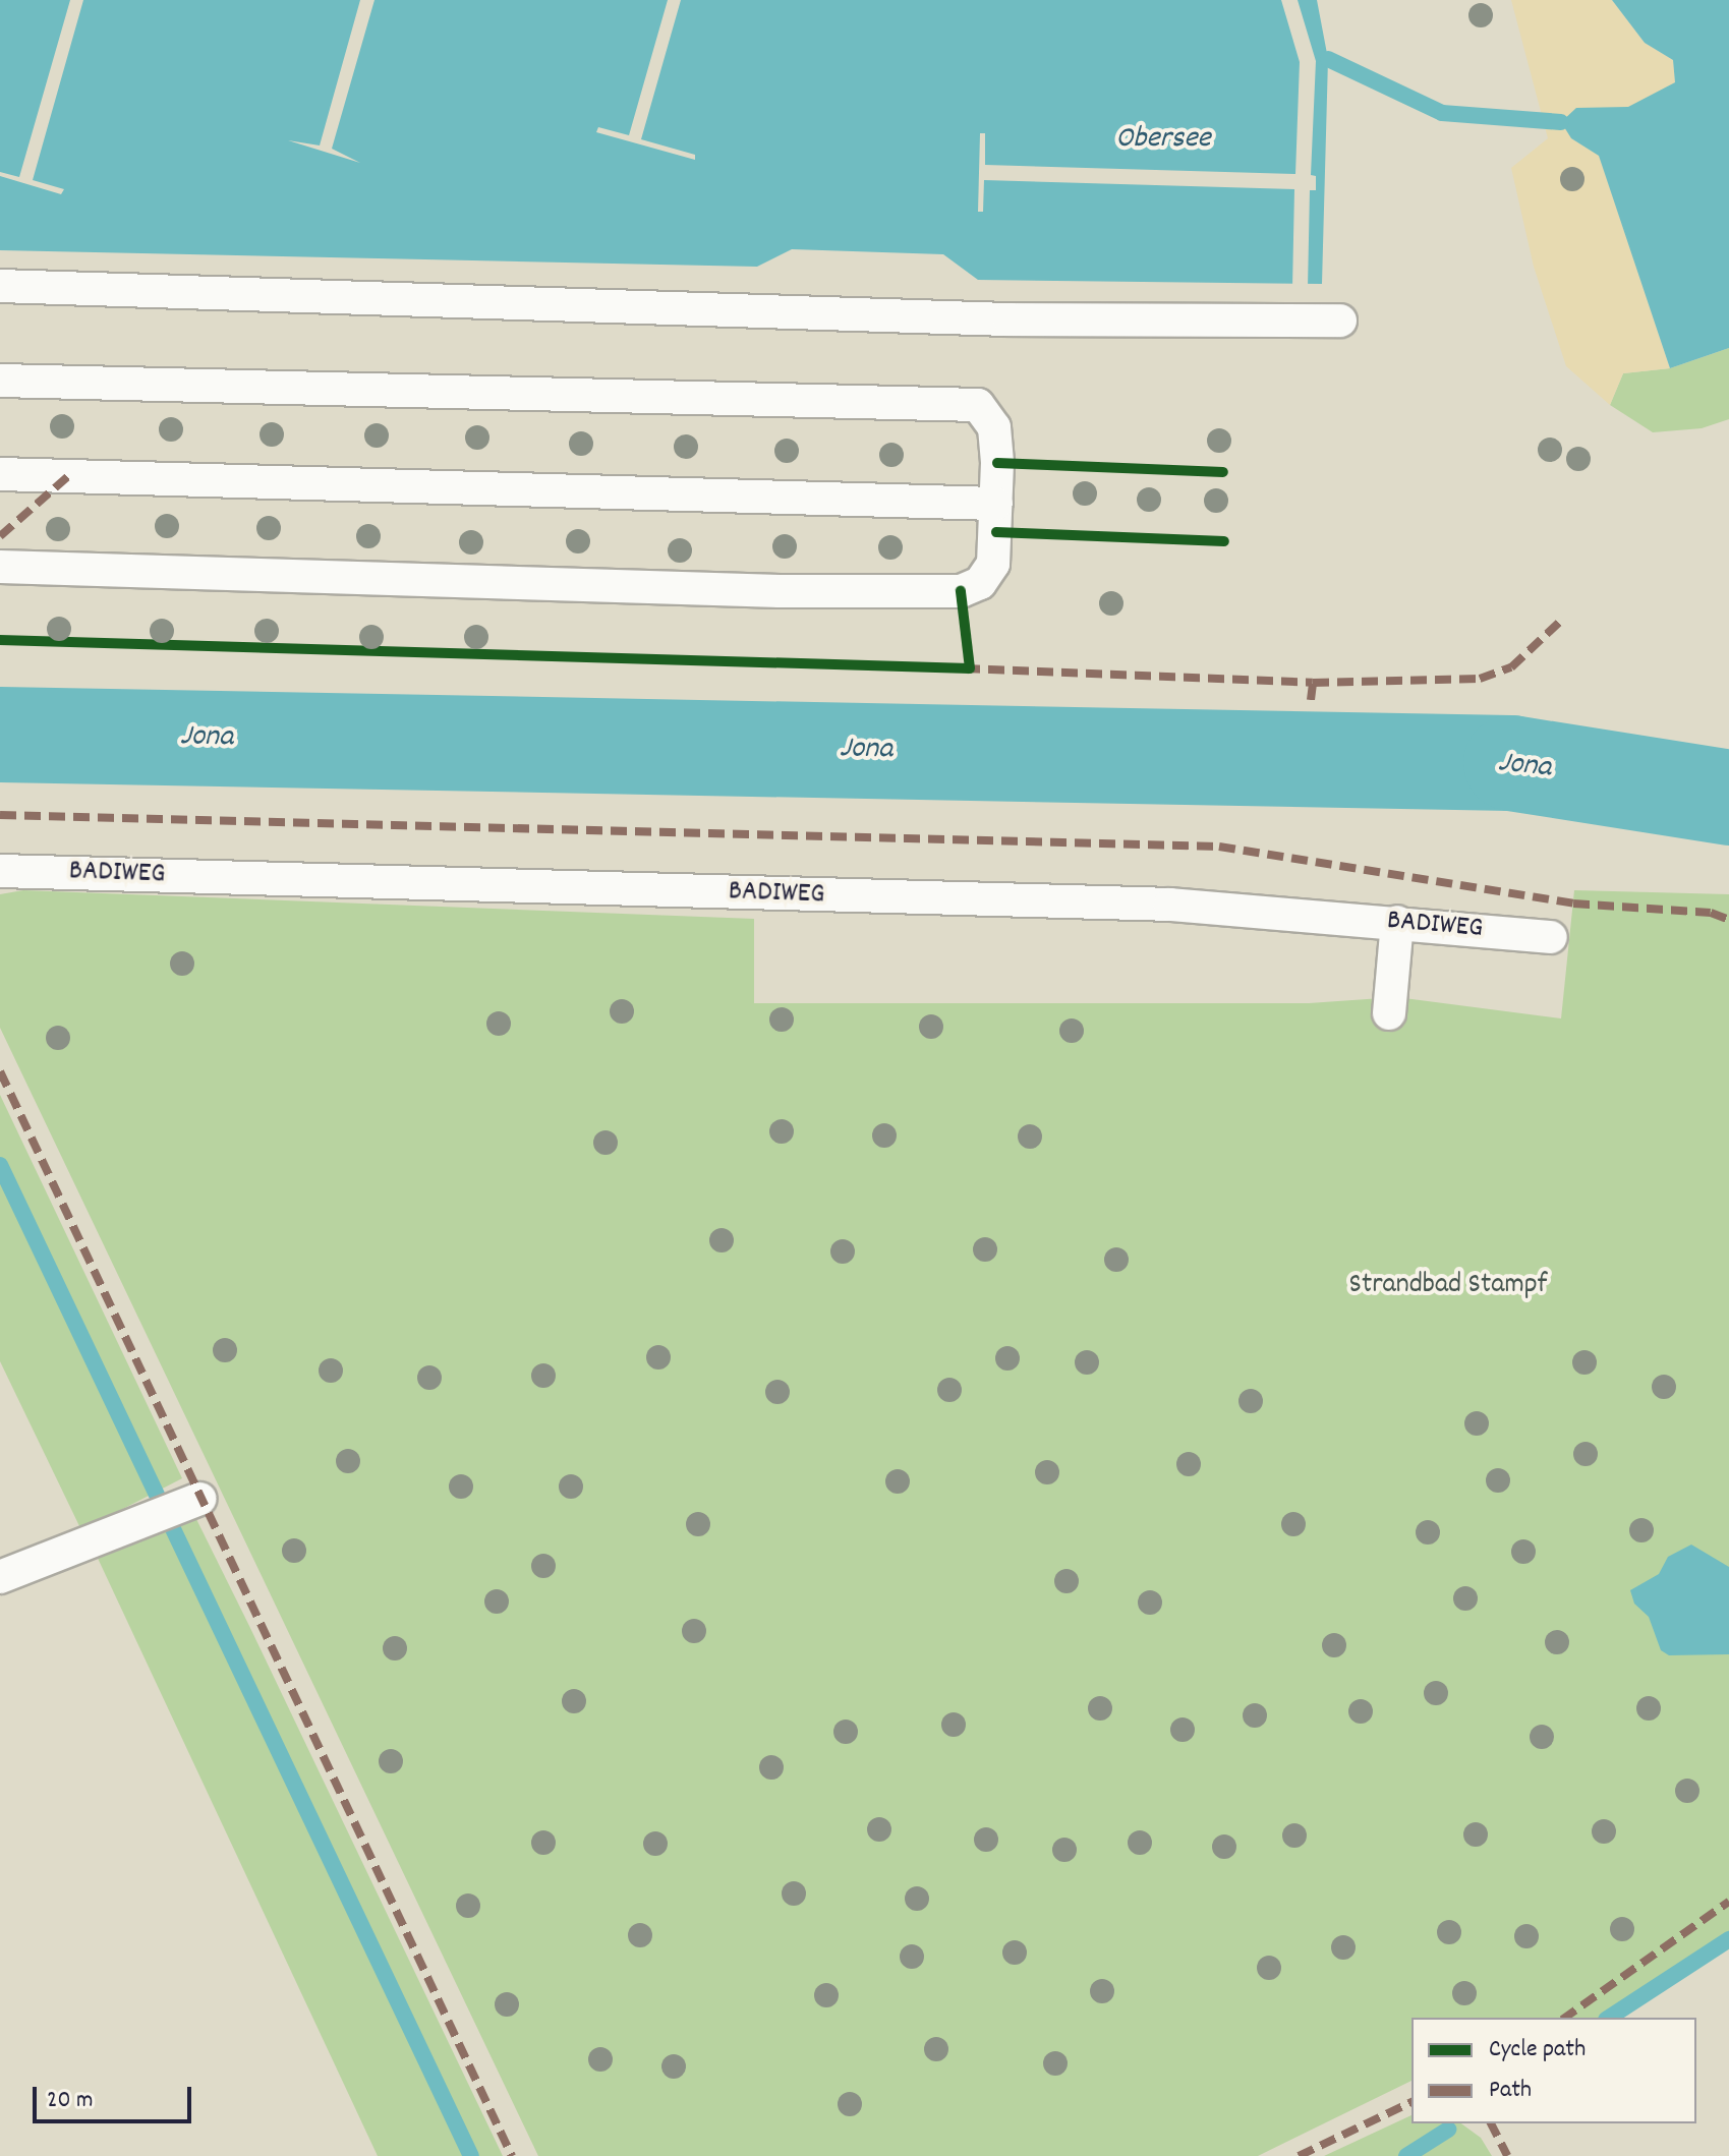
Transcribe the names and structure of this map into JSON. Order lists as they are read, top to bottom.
{
  "streets": {
    "lane": ["BADIWEG"]
  },
  "water": ["Obersee", "Jona"],
  "parks": ["Strandbad Stampf"],
  "legend": ["Cycle path", "Path"],
  "scale_bar": "20 m"
}
